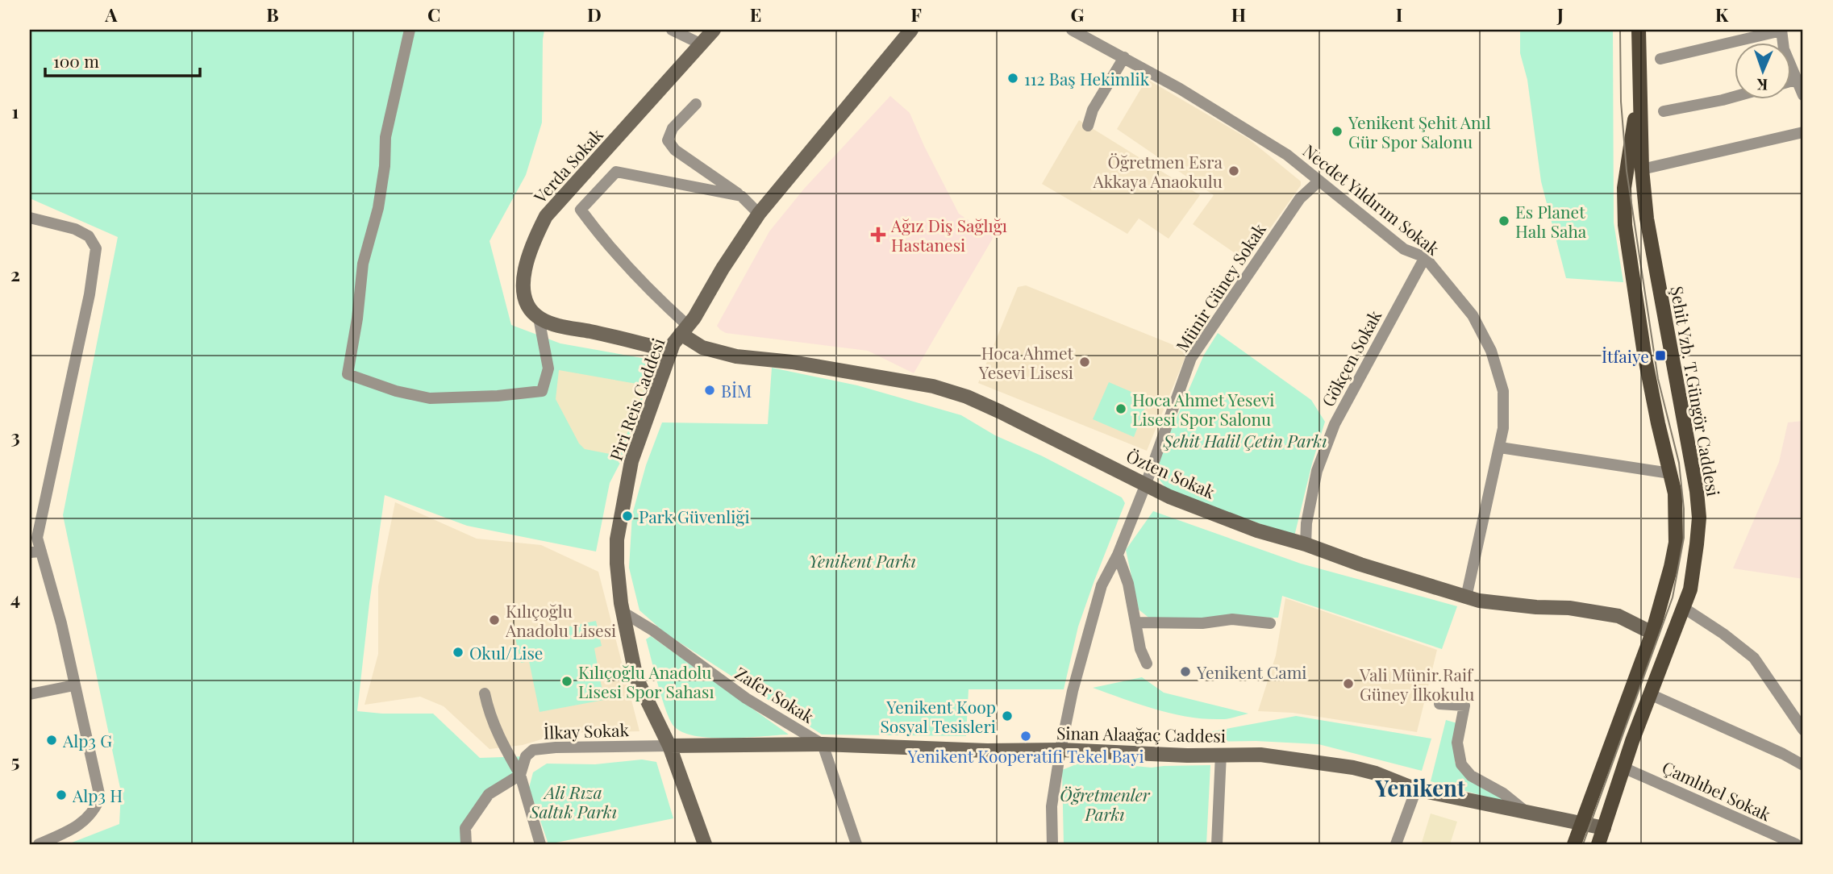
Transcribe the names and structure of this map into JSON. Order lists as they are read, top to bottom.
{
  "streets": {
    "main road": ["Şehit Yzb. T.Güngör Caddesi"],
    "street": [
      "Verda Sokak",
      "Necdet Yıldırım Sokak",
      "Münir Güney Sokak",
      "Gökçen Sokak",
      "Piri Reis Caddesi",
      "Özten Sokak",
      "Zafer Sokak",
      "İlkay Sokak",
      "Sinan Alaağaç Caddesi",
      "Çamlıbel Sokak"
    ]
  },
  "crossings": [
    ["Necdet Yıldırım Sokak", "Münir Güney Sokak"],
    ["Necdet Yıldırım Sokak", "Gökçen Sokak"],
    ["Necdet Yıldırım Sokak", "Özten Sokak"],
    ["Münir Güney Sokak", "Özten Sokak"],
    ["Münir Güney Sokak", "Sinan Alaağaç Caddesi"],
    ["Gökçen Sokak", "Özten Sokak"],
    ["Şehit Yzb. T.Güngör Caddesi", "Sinan Alaağaç Caddesi"],
    ["Şehit Yzb. T.Güngör Caddesi", "Çamlıbel Sokak"],
    ["Piri Reis Caddesi", "Özten Sokak"],
    ["Piri Reis Caddesi", "Zafer Sokak"],
    ["Piri Reis Caddesi", "İlkay Sokak"],
    ["Piri Reis Caddesi", "Sinan Alaağaç Caddesi"],
    ["Zafer Sokak", "Sinan Alaağaç Caddesi"],
    ["İlkay Sokak", "Sinan Alaağaç Caddesi"]
  ],
  "districts": ["Yenikent"],
  "parks": [
    "Şehit Halil Çetin Parkı",
    "Yenikent Parkı",
    "Ali Rıza Saltık Parkı",
    "Öğretmenler Parkı"
  ],
  "places": {
    "other": [
      "112 Baş Hekimlik",
      "Yenikent Şehit Anıl Gür Spor Salonu",
      "Öğretmen Esra Akkaya Anaokulu",
      "Es Planet Halı Saha",
      "Hoca Ahmet Yesevi Lisesi",
      "BİM",
      "Hoca Ahmet Yesevi Lisesi Spor Salonu",
      "Park Güvenliği",
      "Kılıçoğlu Anadolu Lisesi",
      "Okul/Lise",
      "Yenikent Cami",
      "Kılıçoğlu Anadolu Lisesi Spor Sahası",
      "Vali Münir Raif Güney İlkokulu",
      "Yenikent Koop Sosyal Tesisleri",
      "Yenikent Kooperatifi Tekel Bayi",
      "Alp3 G",
      "Alp3 H"
    ],
    "health": ["Ağız Diş Sağlığı Hastanesi"],
    "transit": ["İtfaiye"]
  },
  "scale_bar": "100 m",
  "north": "bottom",
  "grid": {
    "columns": [
      "A",
      "B",
      "C",
      "D",
      "E",
      "F",
      "G",
      "H",
      "I",
      "J",
      "K"
    ],
    "rows": [
      "1",
      "2",
      "3",
      "4",
      "5"
    ]
  }
}
